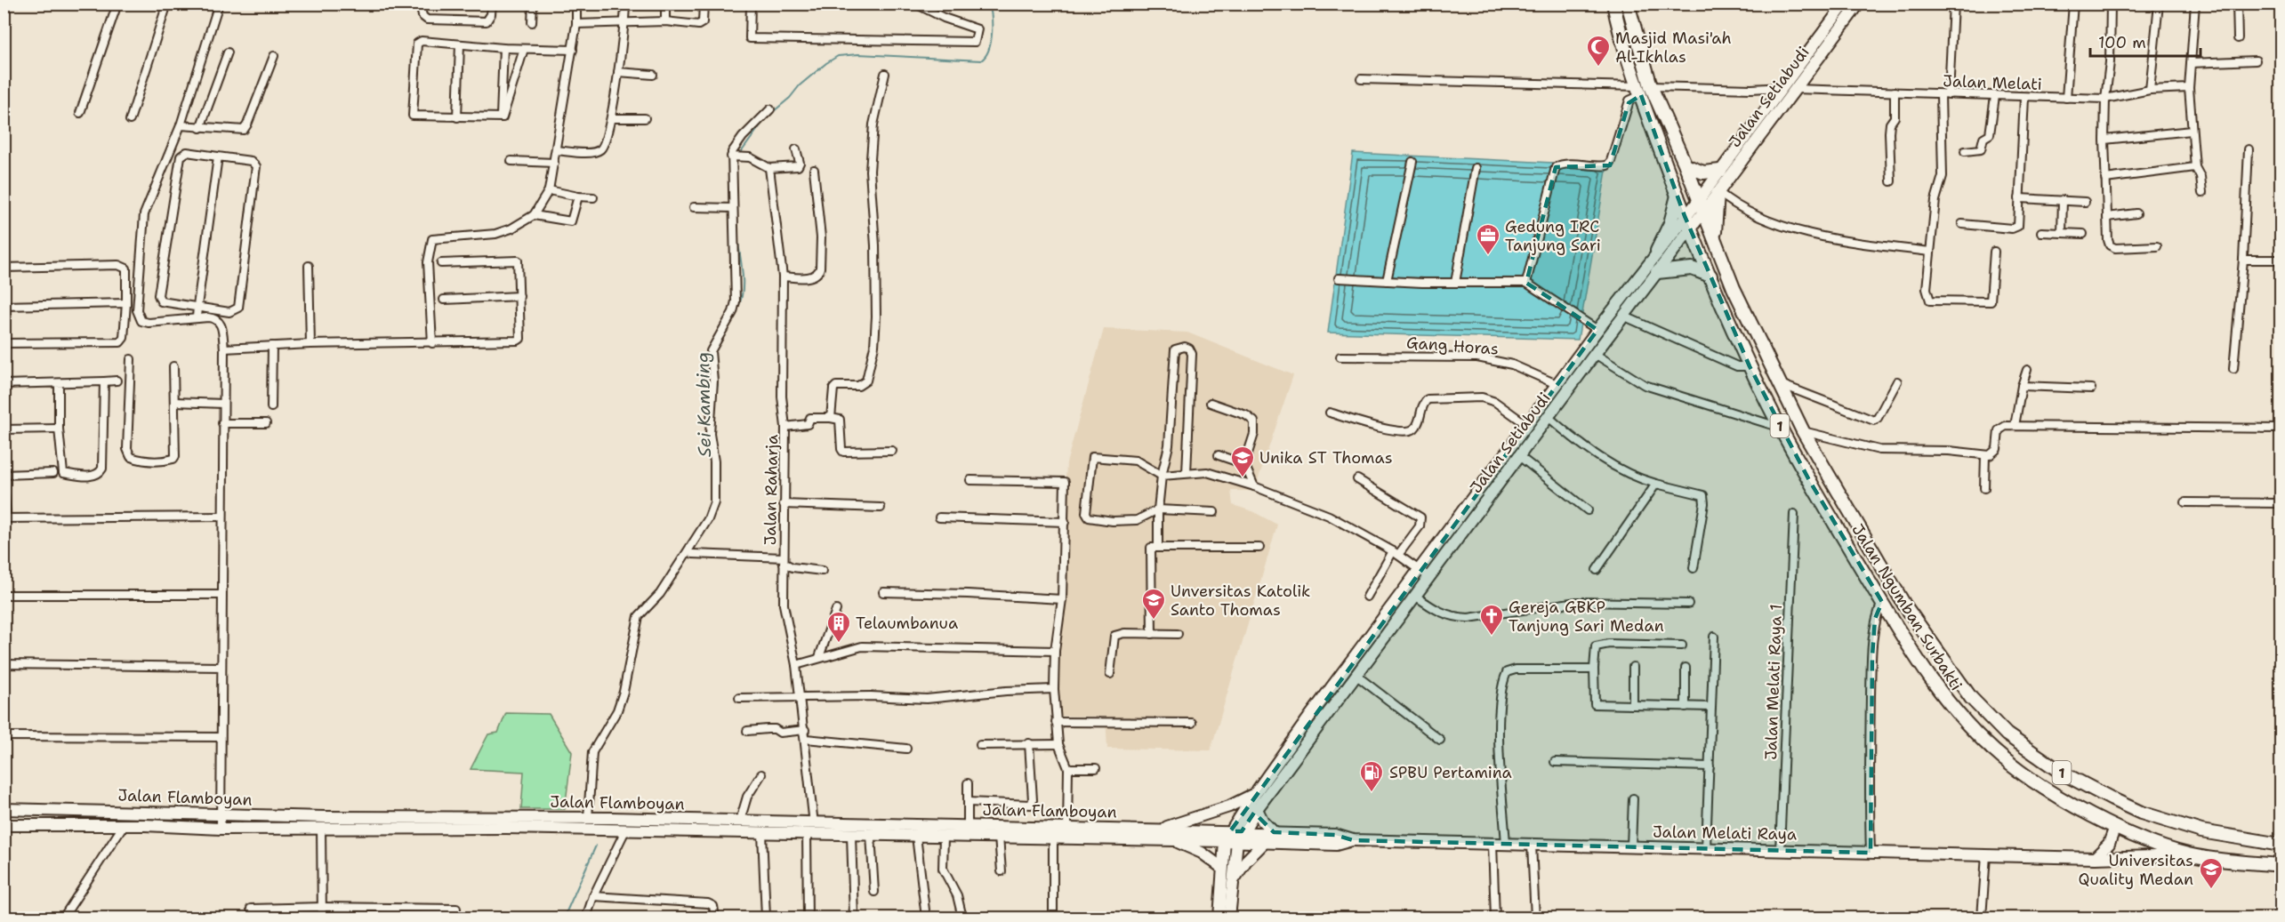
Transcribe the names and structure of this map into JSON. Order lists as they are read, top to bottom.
{
  "streets": {
    "highway": ["1", "Jalan Ngumban Surbakti"],
    "main road": ["Jalan Setiabudi", "Jalan Flamboyan", "Jalan Melati Raya"],
    "street": [
      "Jalan Melati",
      "Gang Horas",
      "Jalan Raharja",
      "Jalan Melati Raya 1"
    ]
  },
  "crossings": [
    ["Jalan Melati", "Jalan Setiabudi"],
    ["Jalan Setiabudi", "Gang Horas"],
    ["Jalan Setiabudi", "1"],
    ["Jalan Setiabudi", "Jalan Ngumban Surbakti"],
    ["Jalan Setiabudi", "Jalan Flamboyan"],
    ["Jalan Setiabudi", "Jalan Melati Raya"],
    ["1", "Jalan Ngumban Surbakti"],
    ["Jalan Raharja", "Jalan Flamboyan"],
    ["Jalan Ngumban Surbakti", "Jalan Melati Raya"],
    ["Jalan Melati Raya 1", "Jalan Melati Raya"],
    ["Jalan Flamboyan", "Jalan Melati Raya"]
  ],
  "water": ["Sei Kambing"],
  "places": {
    "mosque": ["Masjid Masi'ah Al-Ikhlas"],
    "office": ["Gedung IRC Tanjung Sari"],
    "school or university": ["Unika ST Thomas", "Unversitas Katolik Santo Thomas", "Universitas Quality Medan"],
    "church": ["Gereja GBKP Tanjung Sari Medan"],
    "building": ["Telaumbanua"],
    "fuel station": ["SPBU Pertamina"]
  },
  "scale_bar": "100 m"
}
